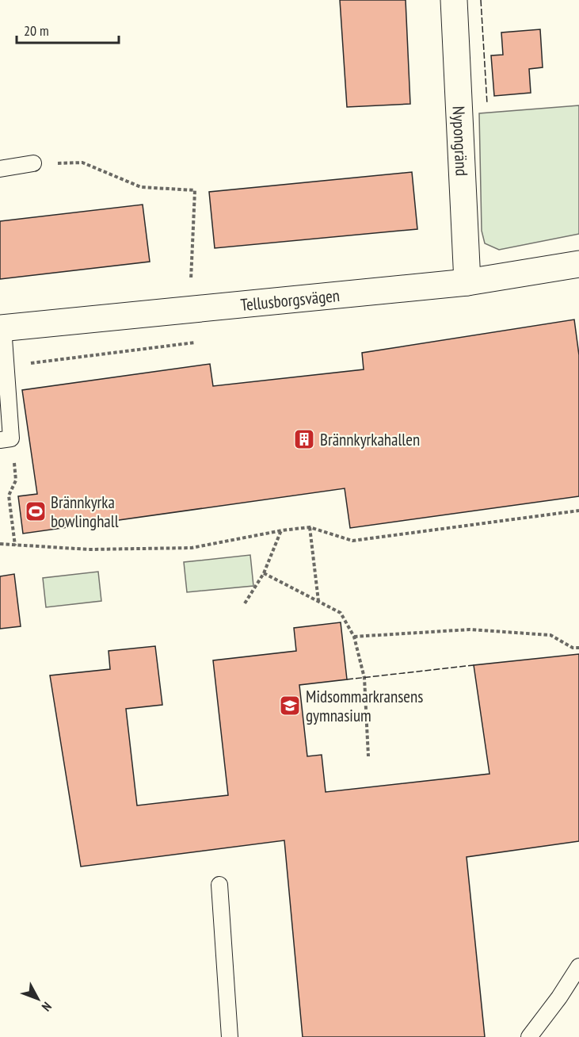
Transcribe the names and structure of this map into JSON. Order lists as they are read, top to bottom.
{
  "streets": {
    "street": ["Nypongränd", "Tellusborgsvägen"]
  },
  "crossings": [
    ["Nypongränd", "Tellusborgsvägen"]
  ],
  "places": {
    "building": ["Brännkyrkahallen"],
    "sports": ["Brännkyrka bowlinghall"],
    "school or university": ["Midsommarkransens gymnasium"]
  },
  "scale_bar": "20 m",
  "north": "bottom right"
}
